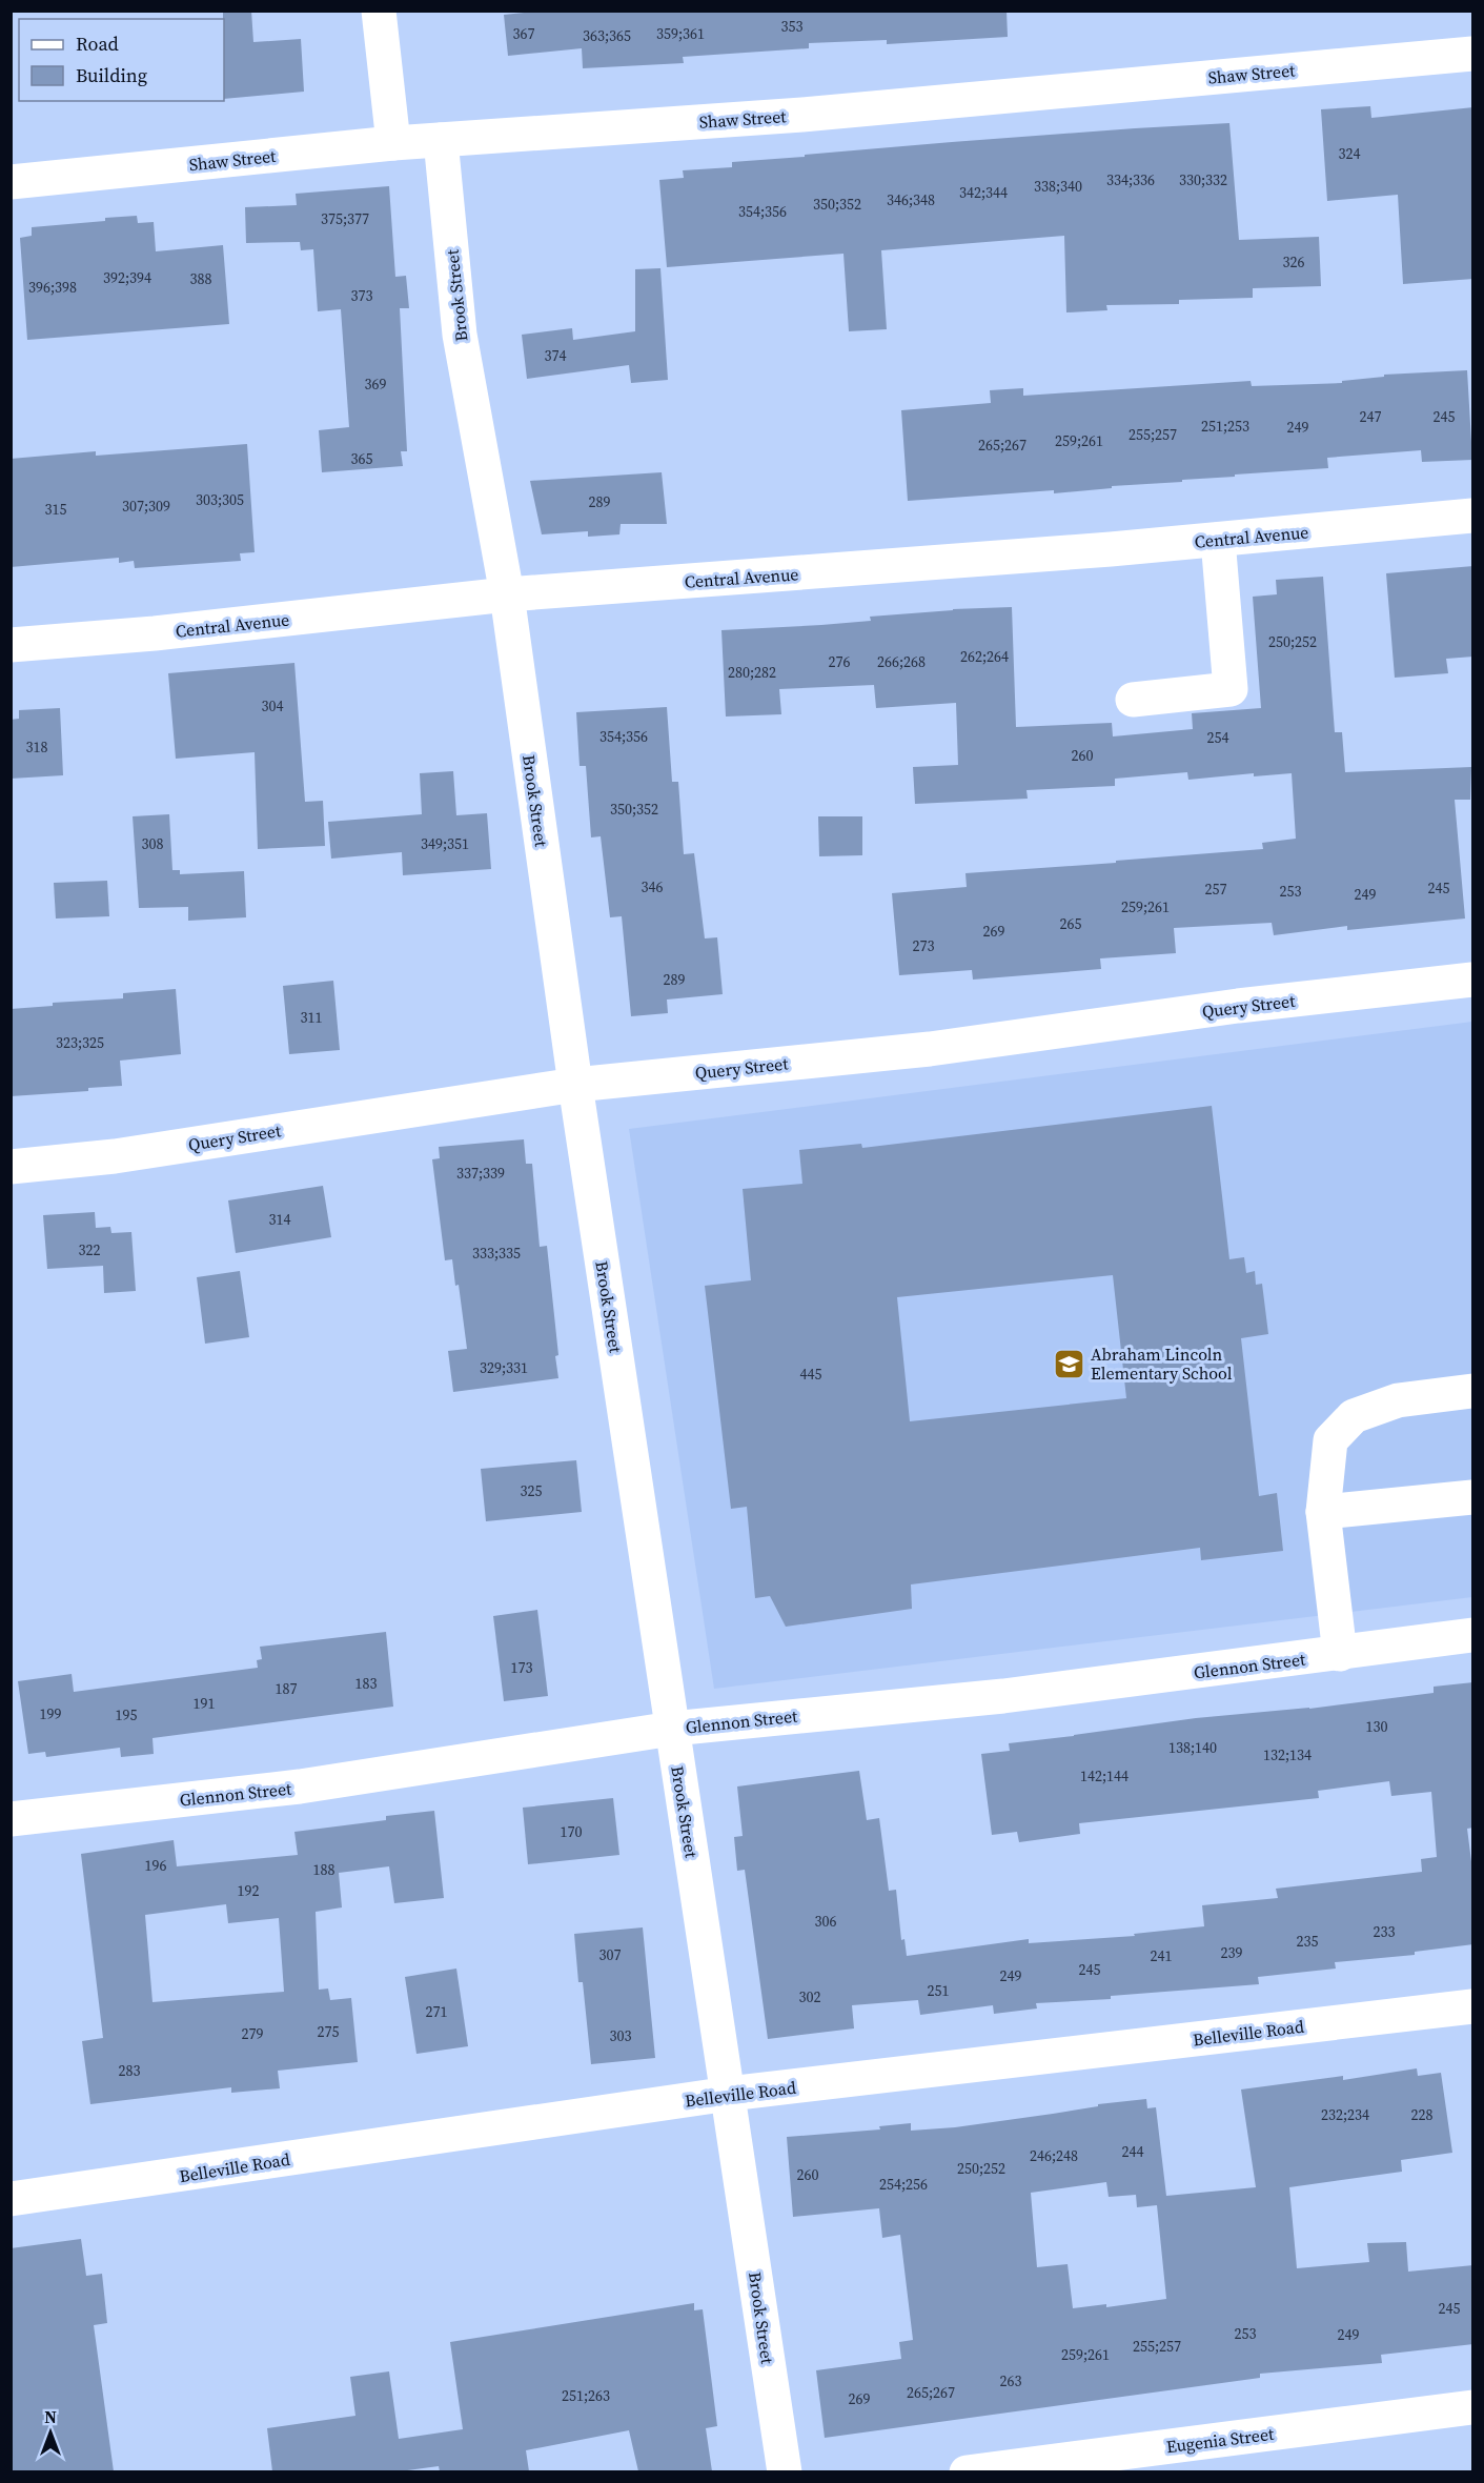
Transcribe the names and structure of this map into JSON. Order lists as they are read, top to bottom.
{
  "streets": {
    "street": [
      "Shaw Street",
      "Brook Street",
      "Central Avenue",
      "Query Street",
      "Glennon Street",
      "Belleville Road",
      "Eugenia Street"
    ]
  },
  "crossings": [
    ["Shaw Street", "Brook Street"],
    ["Brook Street", "Central Avenue"],
    ["Brook Street", "Query Street"],
    ["Brook Street", "Glennon Street"],
    ["Brook Street", "Belleville Road"]
  ],
  "places": {
    "school or university": ["Abraham Lincoln Elementary School"]
  },
  "house_numbers": [
    "353",
    "367",
    "359;361",
    "363;365",
    "324",
    "334;336",
    "330;332",
    "338;340",
    "342;344",
    "346;348",
    "350;352",
    "354;356",
    "375;377",
    "326",
    "392;394",
    "388",
    "396;398",
    "373",
    "374",
    "369",
    "247",
    "245",
    "251;253",
    "249",
    "255;257",
    "259;261",
    "265;267",
    "365",
    "303;305",
    "289",
    "307;309",
    "315",
    "250;252",
    "262;264",
    "276",
    "266;268",
    "280;282",
    "304",
    "354;356",
    "254",
    "318",
    "260",
    "350;352",
    "308",
    "349;351",
    "346",
    "245",
    "257",
    "253",
    "249",
    "259;261",
    "265",
    "269",
    "273",
    "289",
    "311",
    "323;325",
    "337;339",
    "314",
    "322",
    "333;335",
    "329;331",
    "445",
    "325",
    "173",
    "183",
    "187",
    "191",
    "199",
    "195",
    "130",
    "138;140",
    "132;134",
    "142;144",
    "170",
    "196",
    "188",
    "192",
    "306",
    "233",
    "235",
    "239",
    "307",
    "241",
    "245",
    "249",
    "251",
    "302",
    "271",
    "275",
    "279",
    "303",
    "283",
    "232;234",
    "228",
    "244",
    "246;248",
    "250;252",
    "260",
    "254;256",
    "245",
    "253",
    "249",
    "255;257",
    "259;261",
    "263",
    "265;267",
    "251;263",
    "269"
  ],
  "legend": ["Road", "Building"],
  "north": "top"
}
